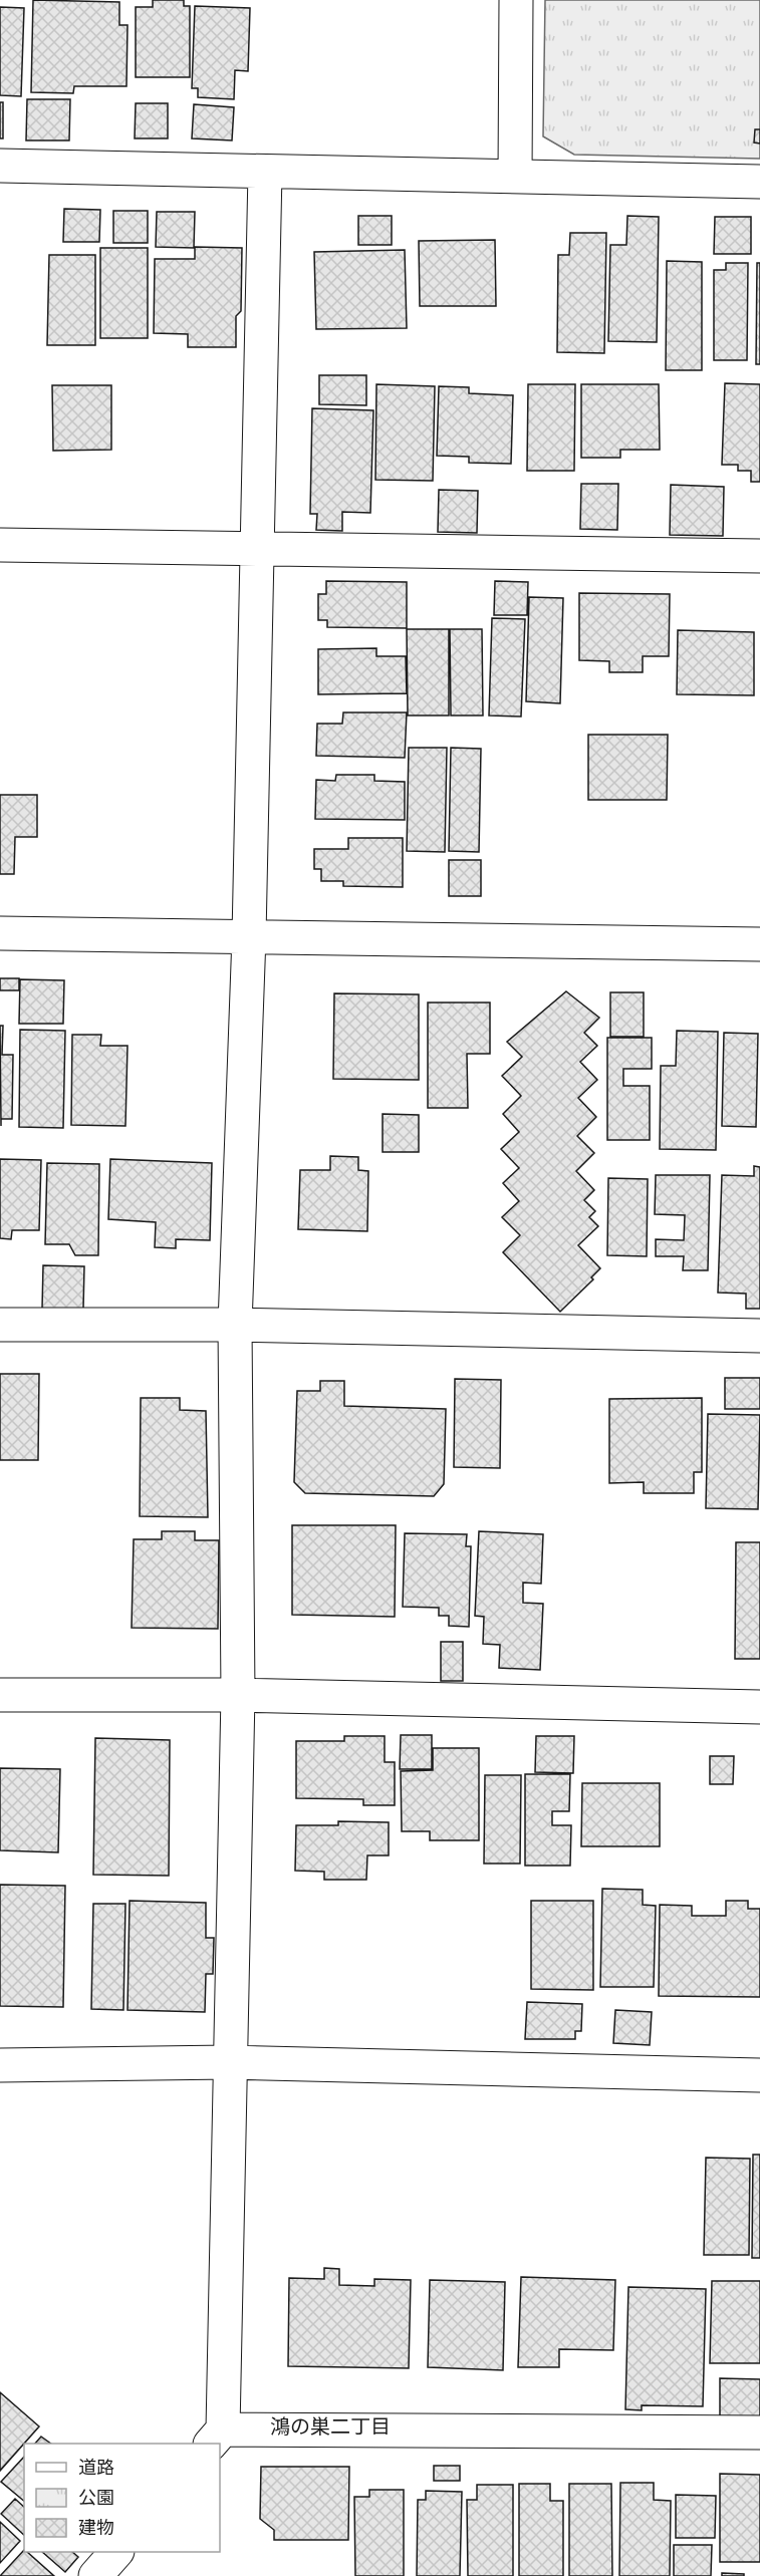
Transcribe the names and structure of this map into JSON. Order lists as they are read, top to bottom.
{
  "districts": ["鴻の巣二丁目"],
  "legend": ["道路", "公園", "建物"]
}
